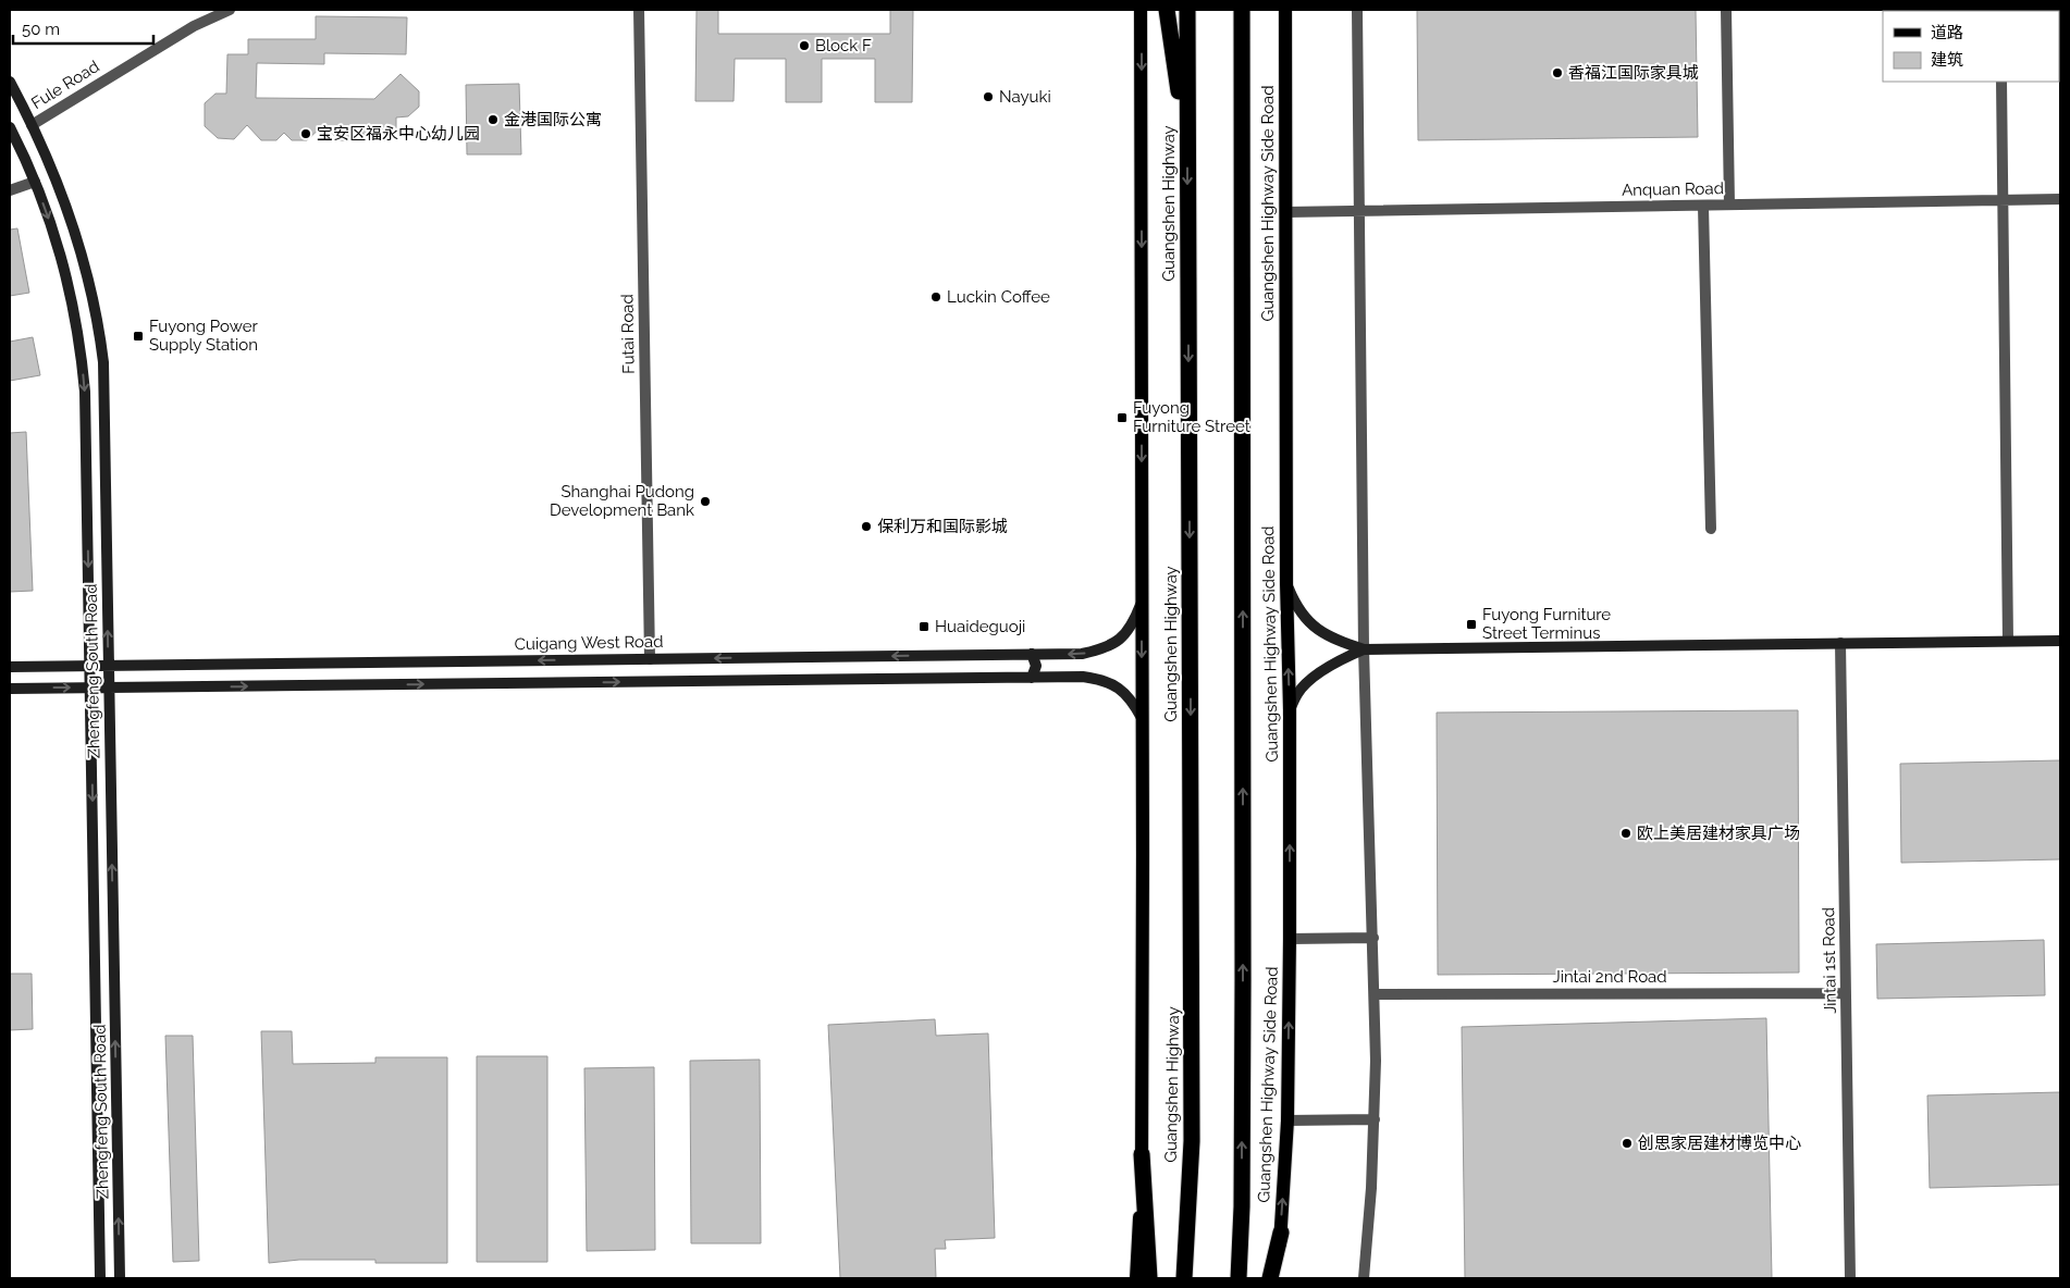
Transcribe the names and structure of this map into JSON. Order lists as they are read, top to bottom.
{
  "streets": {
    "highway": ["Guangshen Highway"],
    "main road": ["Guangshen Highway Side Road", "Cuigang West Road", "Zhengfeng South Road"],
    "street": [
      "Fule Road",
      "Anquan Road",
      "Futai Road",
      "Jintai 1st Road",
      "Jintai 2nd Road"
    ]
  },
  "crossings": [
    ["Fule Road", "Zhengfeng South Road"],
    ["Anquan Road", "Guangshen Highway Side Road"],
    ["Futai Road", "Cuigang West Road"],
    ["Cuigang West Road", "Zhengfeng South Road"],
    ["Jintai 1st Road", "Jintai 2nd Road"]
  ],
  "one_way": ["Guangshen Highway Side Road"],
  "places": {
    "other": [
      "Block F",
      "香福江国际家具城",
      "Nayuki",
      "金港国际公寓",
      "宝安区福永中心幼儿园",
      "Luckin Coffee",
      "Shanghai Pudong Development Bank",
      "保利万和国际影城",
      "欧上美居建材家具广场",
      "创思家居建材博览中心"
    ],
    "transit": [
      "Fuyong Power Supply Station",
      "Fuyong Furniture Street",
      "Fuyong Furniture Street Terminus",
      "Huaideguoji"
    ]
  },
  "legend": ["道路", "建筑"],
  "scale_bar": "50 m"
}
